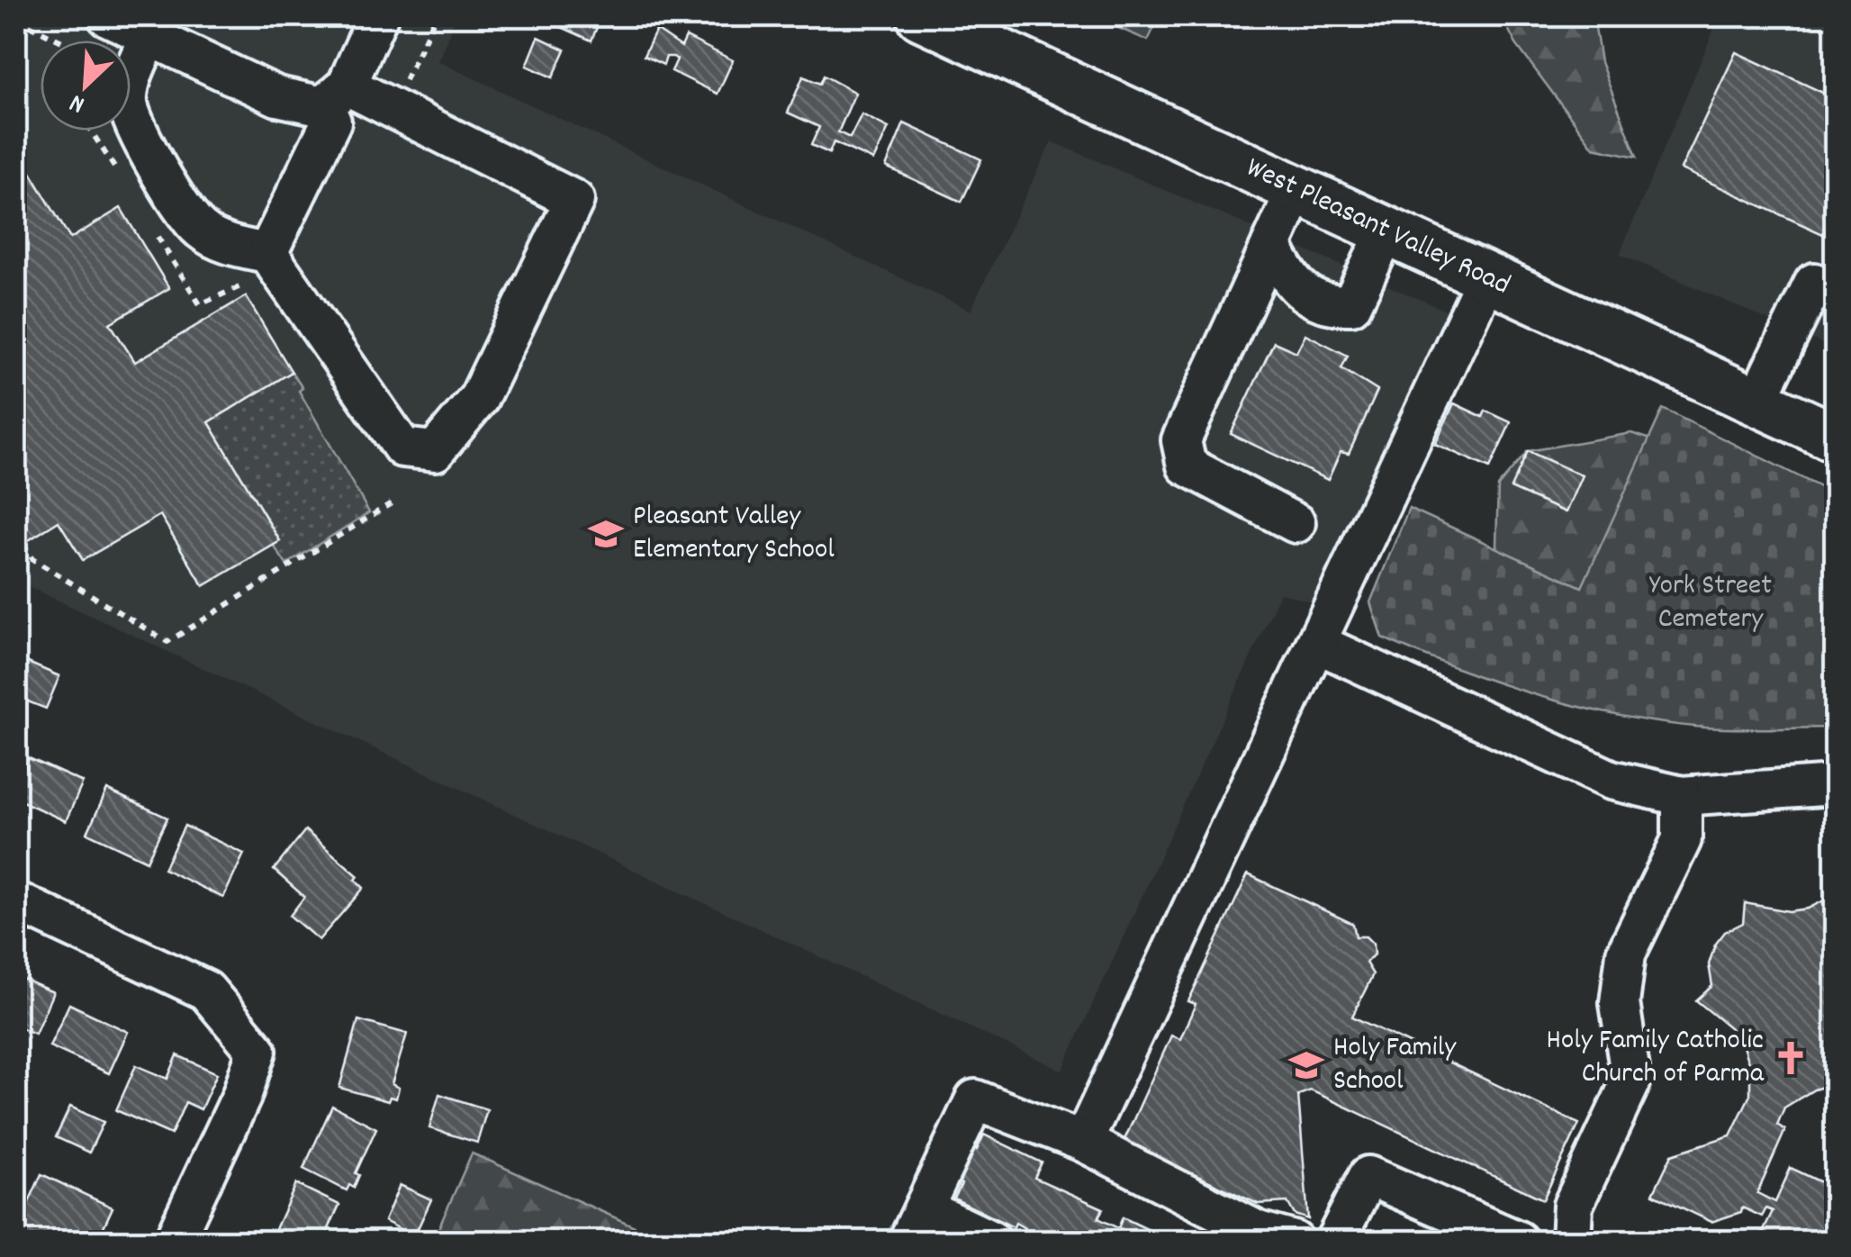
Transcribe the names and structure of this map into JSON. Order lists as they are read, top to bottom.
{
  "streets": {
    "main road": ["West Pleasant Valley Road"]
  },
  "parks": ["York Street Cemetery"],
  "places": {
    "school or university": ["Pleasant Valley Elementary School", "Holy Family School"],
    "church": ["Holy Family Catholic Church of Parma"]
  },
  "north": "bottom left"
}
